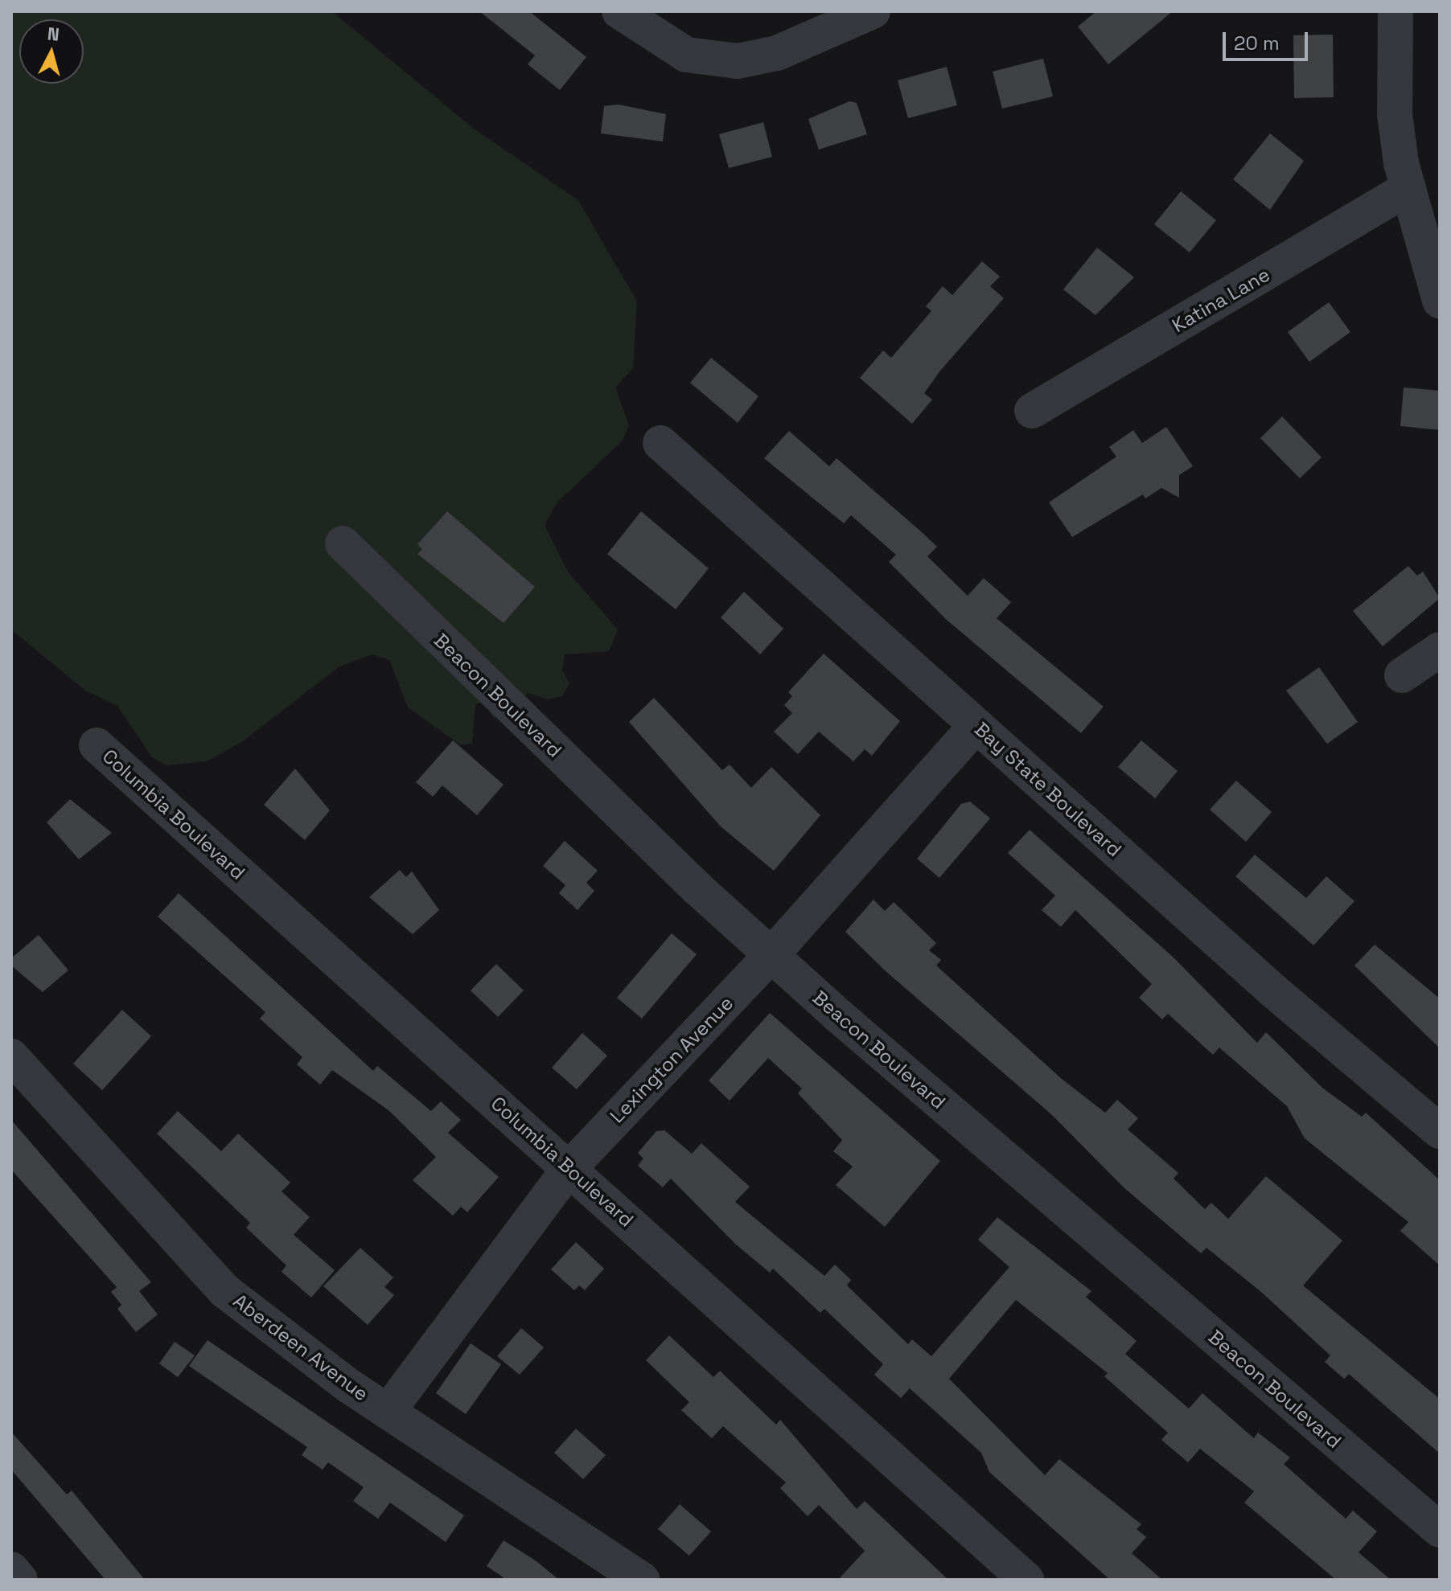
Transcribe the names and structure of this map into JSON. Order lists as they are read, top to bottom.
{
  "streets": {
    "street": [
      "Katina Lane",
      "Beacon Boulevard",
      "Bay State Boulevard",
      "Columbia Boulevard",
      "Lexington Avenue",
      "Aberdeen Avenue"
    ]
  },
  "crossings": [
    ["Beacon Boulevard", "Lexington Avenue"],
    ["Bay State Boulevard", "Lexington Avenue"],
    ["Columbia Boulevard", "Lexington Avenue"],
    ["Lexington Avenue", "Aberdeen Avenue"]
  ],
  "scale_bar": "20 m",
  "north": "top"
}
